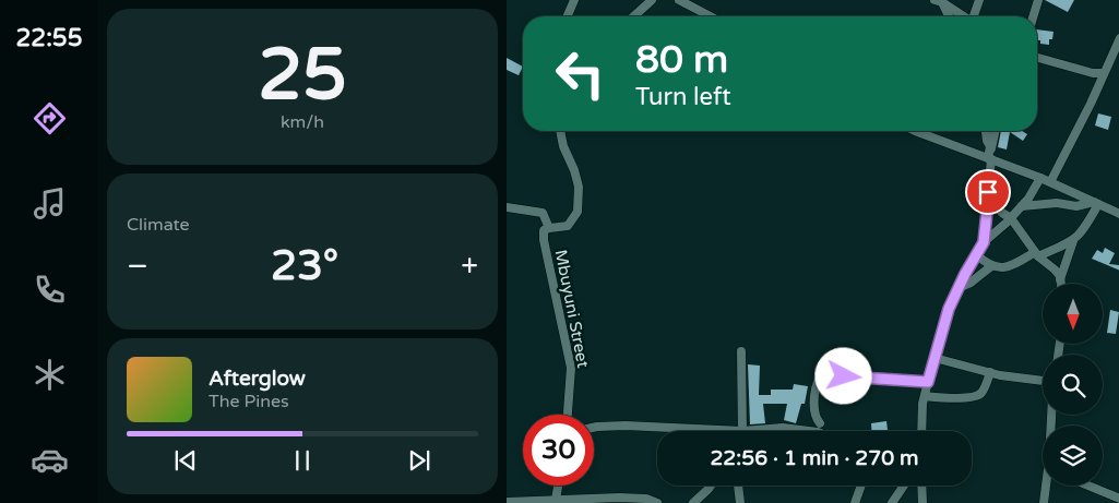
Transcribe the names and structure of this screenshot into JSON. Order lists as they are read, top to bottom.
{
  "streets": {
    "street": ["Mbuyuni Street"]
  },
  "north": "bottom",
  "page": {
    "tabs": "22:55",
    "tile": [
      ["25", "km/h"],
      "Climate"
    ],
    "turn": ["80 m", "Turn left"],
    "heat": ["−", "23°", "+"],
    "song": ["Afterglow", "The Pines"],
    "limit": "30",
    "trip": "22:56 · 1 min · 270 m"
  }
}
